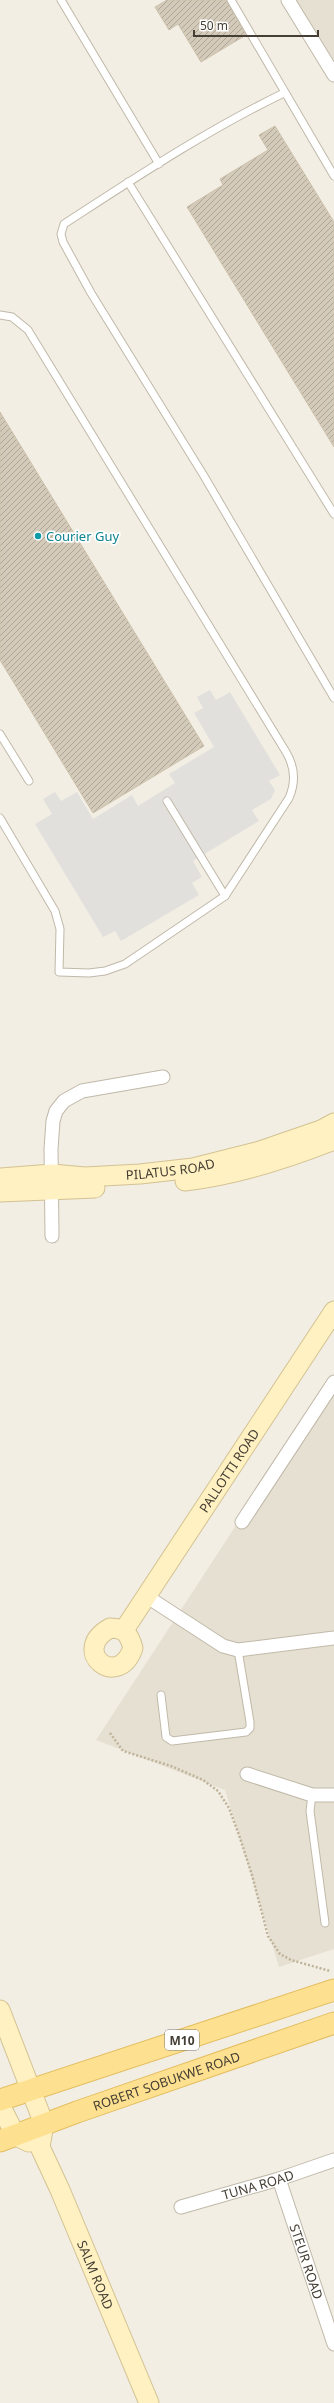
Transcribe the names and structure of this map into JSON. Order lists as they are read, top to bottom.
{
  "streets": {
    "main road": ["M10", "ROBERT SOBUKWE ROAD"],
    "street": [
      "PILATUS ROAD",
      "PALLOTTI ROAD",
      "TUNA ROAD",
      "STEUR ROAD",
      "SALM ROAD"
    ]
  },
  "crossings": [
    ["TUNA ROAD", "STEUR ROAD"]
  ],
  "places": ["Courier Guy"],
  "scale_bar": "50 m"
}
